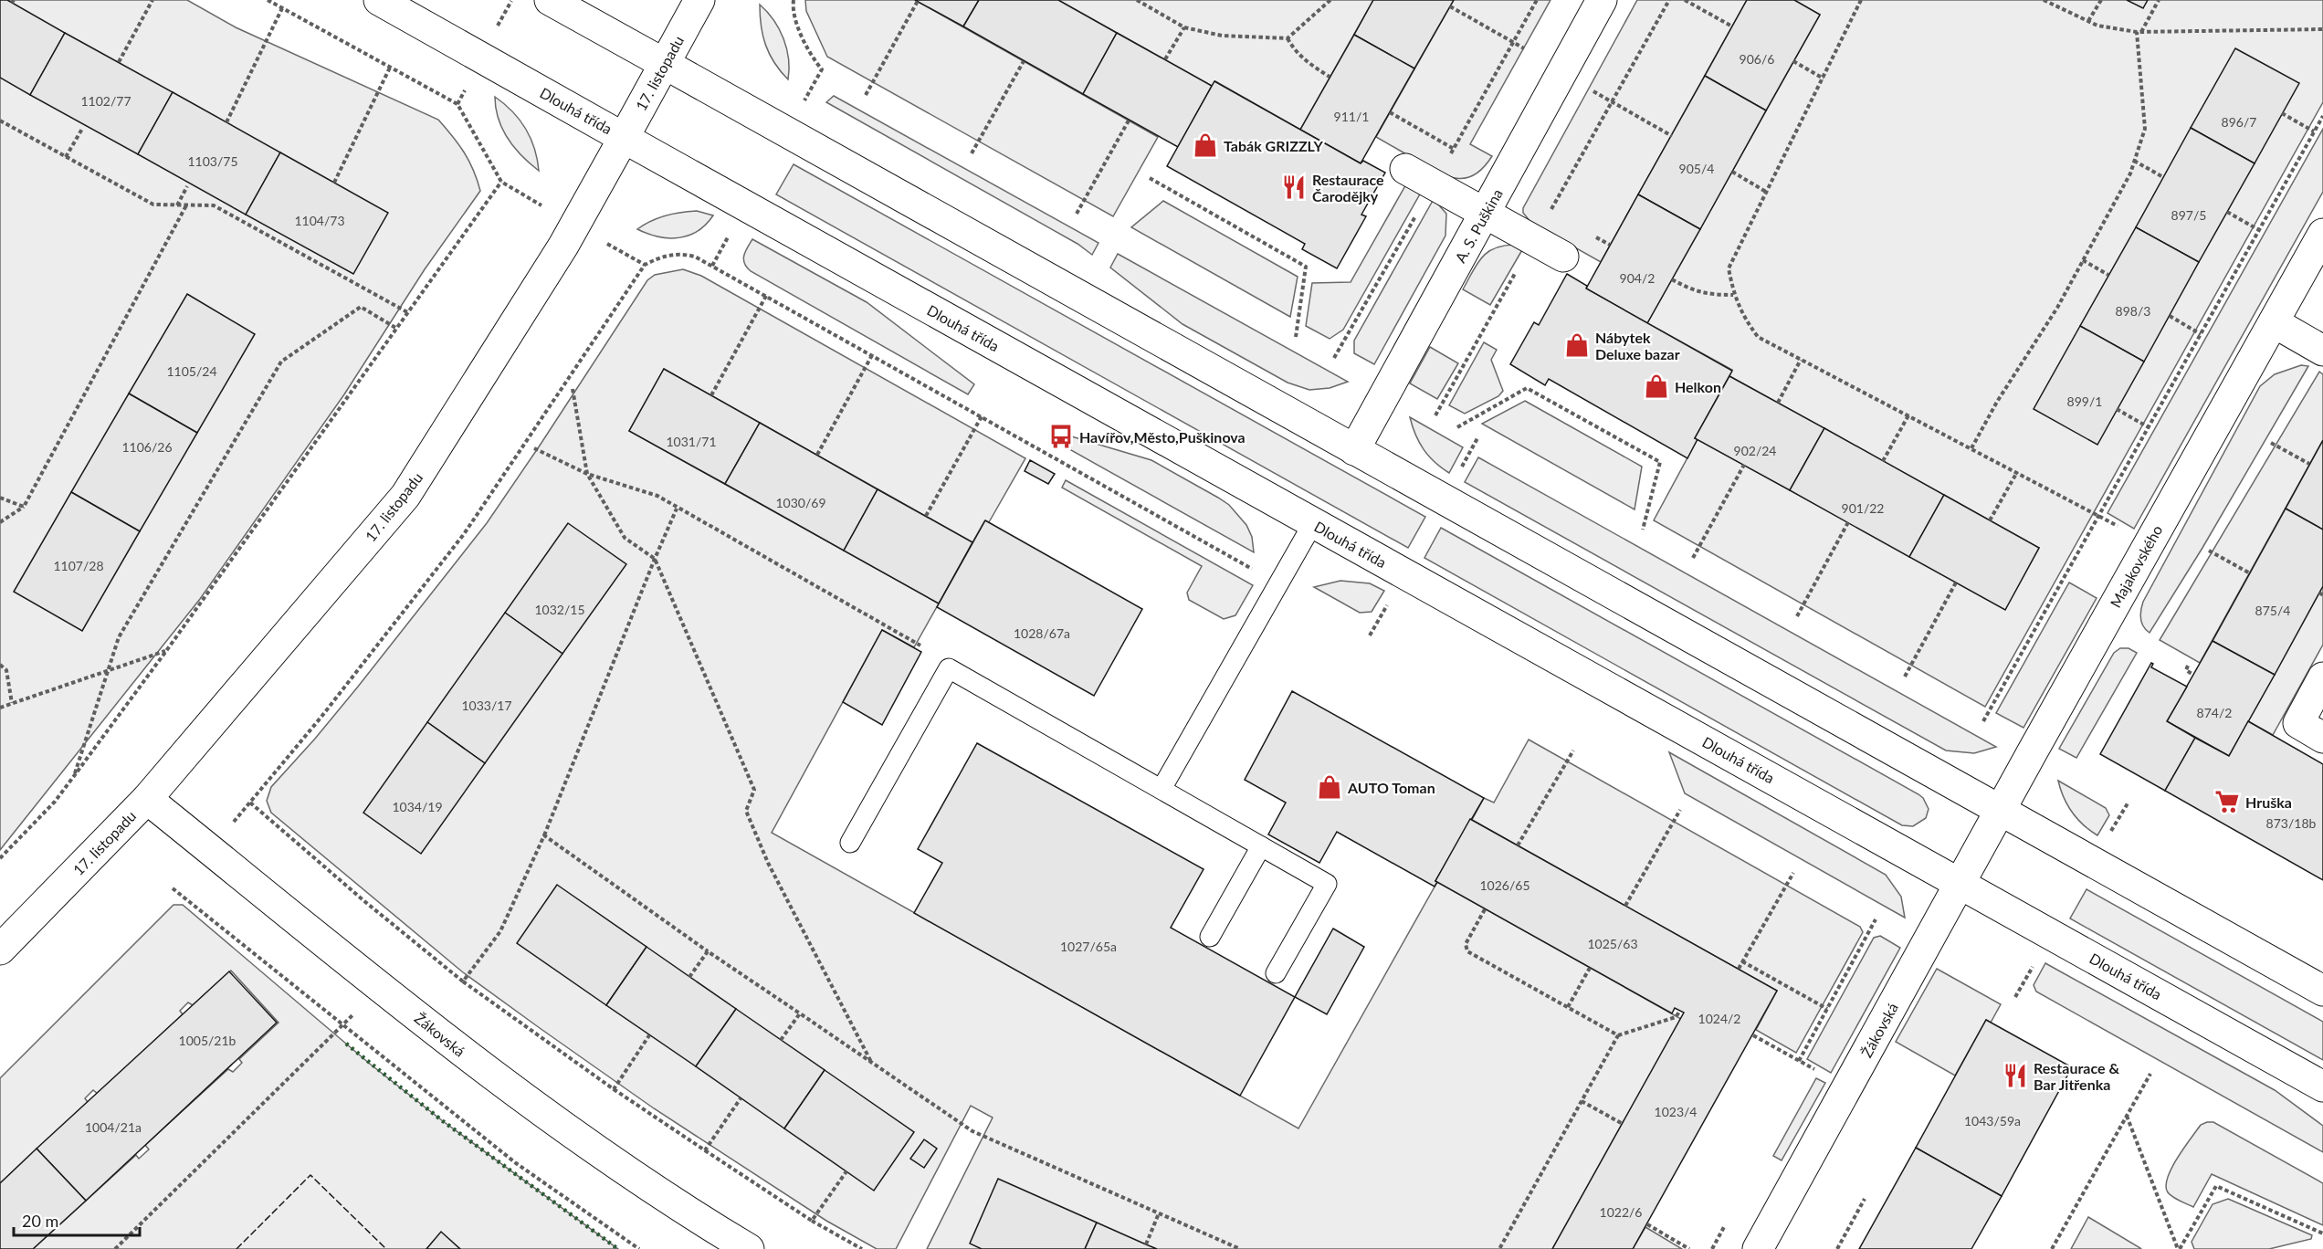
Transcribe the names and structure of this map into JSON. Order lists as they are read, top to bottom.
{
  "streets": {
    "street": [
      "17. listopadu",
      "Dlouhá třída",
      "A. S. Puškina",
      "Majakovského",
      "Žákovská"
    ]
  },
  "crossings": [
    ["17. listopadu", "Dlouhá třída"],
    ["17. listopadu", "Žákovská"],
    ["Dlouhá třída", "Žákovská"],
    ["Majakovského", "Žákovská"]
  ],
  "places": {
    "shop": [
      "Tabák GRIZZLY",
      "Nábytek Deluxe bazar",
      "Helkon",
      "AUTO Toman"
    ],
    "restaurant": ["Restaurace Čarodějky", "Restaurace & Bar Jitřenka"],
    "bus stop": ["Havířov,Město,Puškinova"],
    "supermarket": ["Hruška"]
  },
  "house_numbers": [
    "906/6",
    "1102/77",
    "911/1",
    "896/7",
    "1103/75",
    "905/4",
    "897/5",
    "1104/73",
    "904/2",
    "898/3",
    "1105/24",
    "899/1",
    "1031/71",
    "1106/26",
    "902/24",
    "1030/69",
    "901/22",
    "1107/28",
    "1032/15",
    "875/4",
    "1028/67a",
    "1033/17",
    "874/2",
    "1034/19",
    "873/18b",
    "1026/65",
    "1025/63",
    "1027/65a",
    "1024/2",
    "1005/21b",
    "1023/4",
    "1043/59a",
    "1004/21a",
    "1022/6"
  ],
  "scale_bar": "20 m"
}
